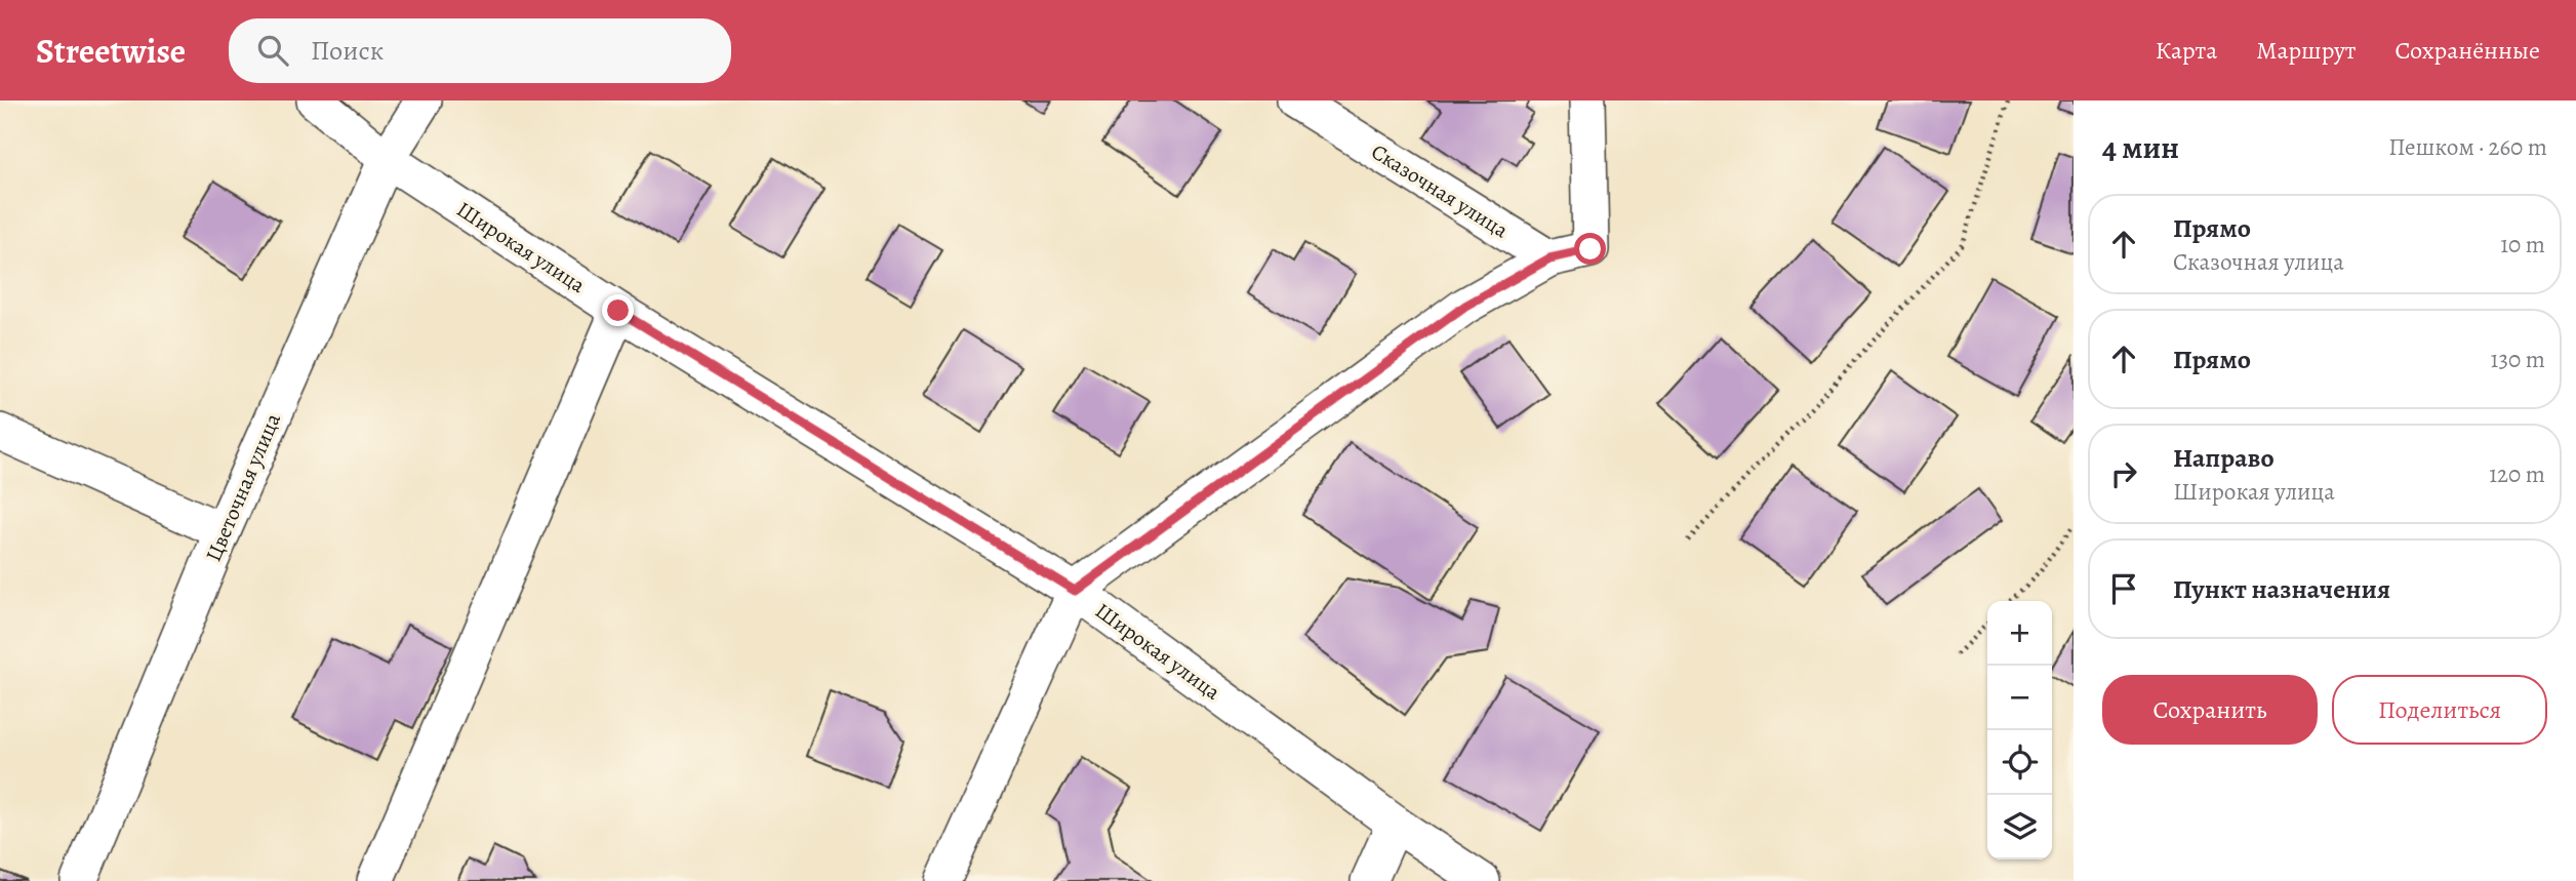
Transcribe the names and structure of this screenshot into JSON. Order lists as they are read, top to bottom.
{
  "streets": {
    "street": ["Сказочная улица", "Широкая улица", "Цветочная улица"]
  },
  "crossings": [
    ["Широкая улица", "Цветочная улица"]
  ],
  "page": {
    "header": "Streetwise",
    "search": "Поиск",
    "nav": ["Карта", "Маршрут", "Сохранённые"],
    "heading": ["4 мин", "Пешком · 260 m"],
    "list": [
      ["Прямо", "Сказочная улица", "10 m"],
      ["Прямо", "130 m"],
      ["Направо", "Широкая улица", "120 m"],
      "Пункт назначения"
    ],
    "map_buttons": ["+", "−"],
    "buttons": ["Сохранить", "Поделиться"]
  }
}
